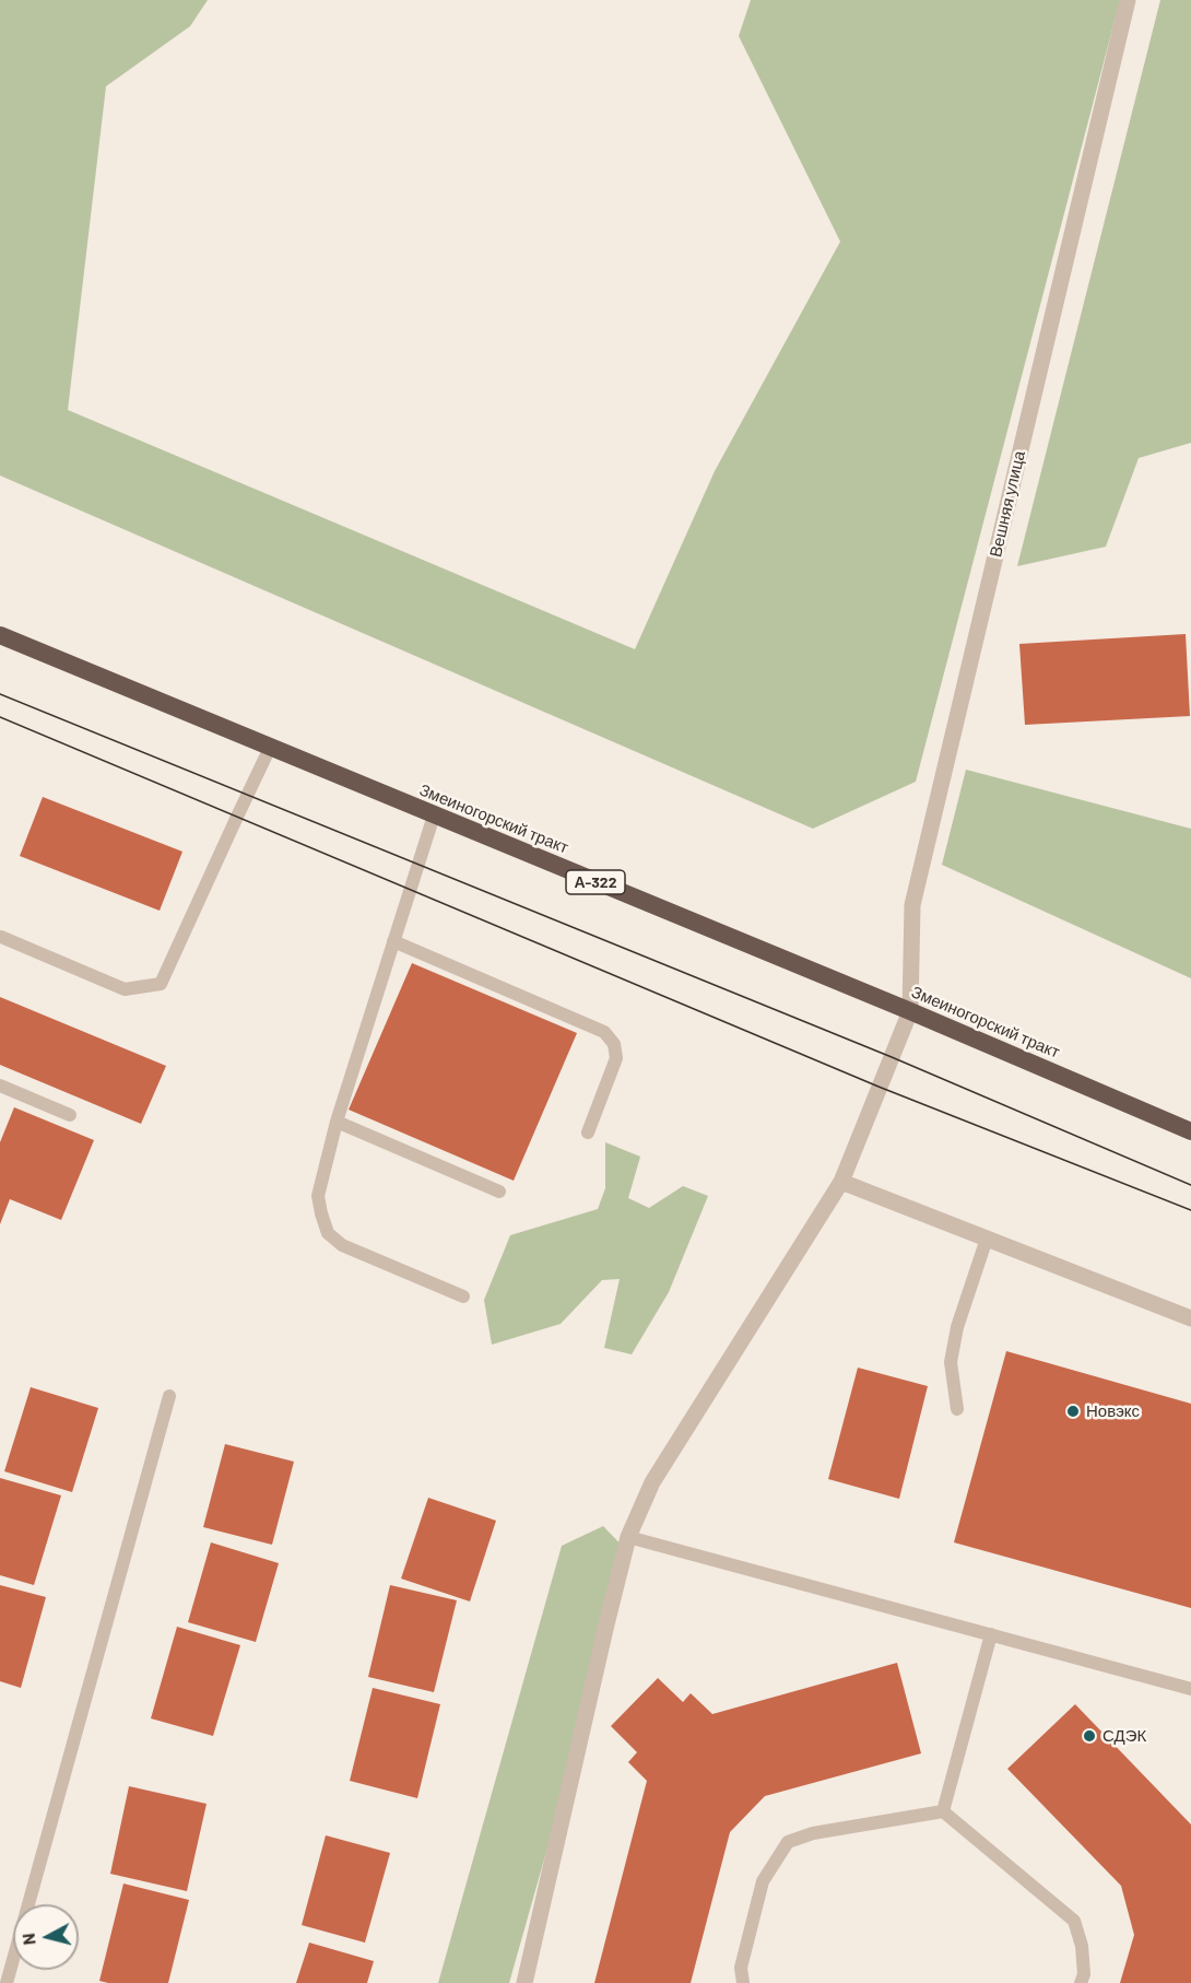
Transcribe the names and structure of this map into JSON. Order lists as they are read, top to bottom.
{
  "streets": {
    "highway": ["Змеиногорский тракт", "А-322"],
    "street": ["Вешняя улица"]
  },
  "crossings": [
    ["Вешняя улица", "Змеиногорский тракт"]
  ],
  "places": ["Новэкс", "СДЭК"],
  "north": "left"
}
